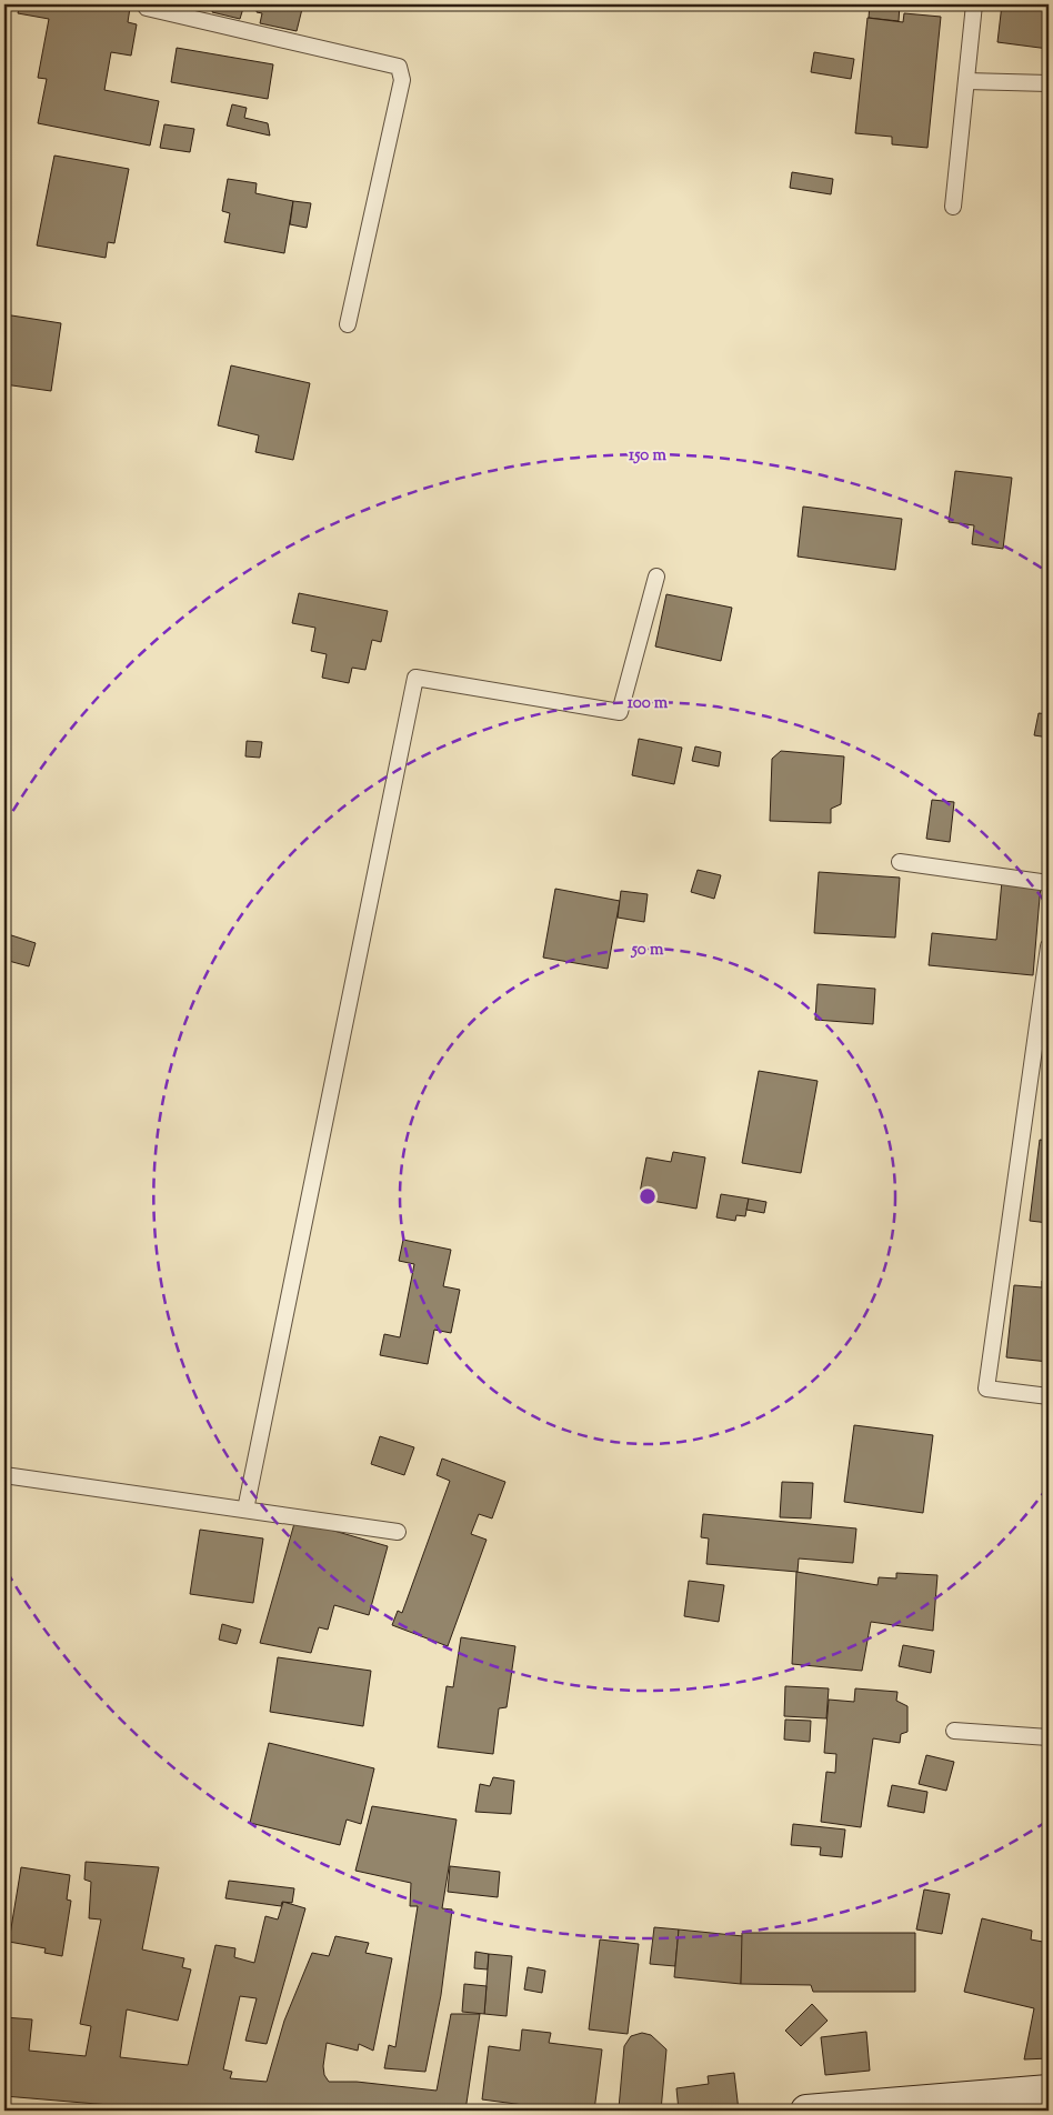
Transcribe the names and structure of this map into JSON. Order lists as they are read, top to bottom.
{
  "rings": ["150 m", "100 m", "50 m"]
}
